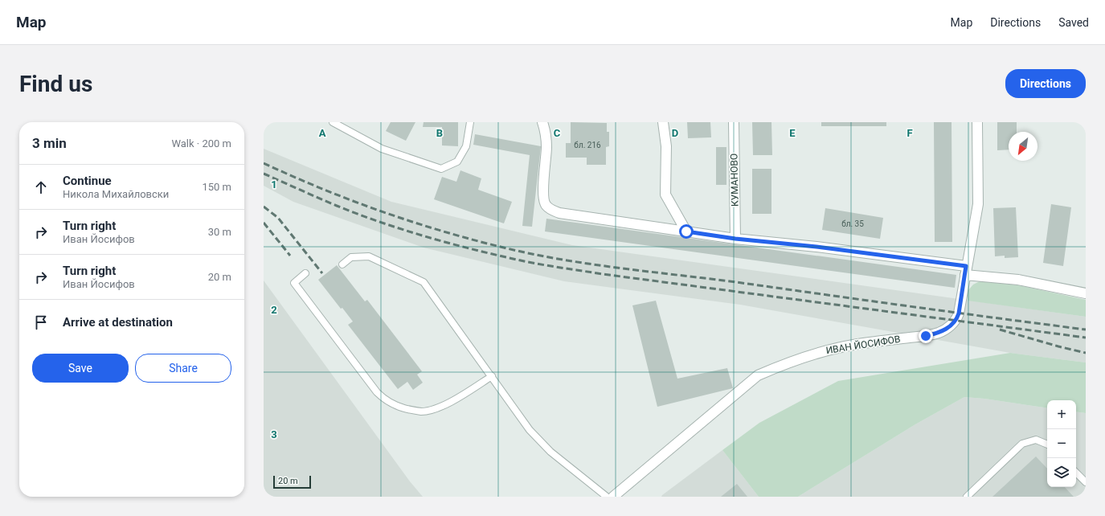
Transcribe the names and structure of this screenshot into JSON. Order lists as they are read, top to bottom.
{
  "streets": {
    "street": ["КУМАНОВО", "ИВАН ЙОСИФОВ"]
  },
  "house_numbers": ["бл. 216", "бл. 35"],
  "scale_bar": "20 m",
  "north": "bottom left",
  "page": {
    "header": "Map",
    "nav": ["Map", "Directions", "Saved"],
    "buttons": [
      "Directions",
      ["Save", "Share"]
    ],
    "title": "Find us",
    "heading": ["3 min", "Walk · 200 m"],
    "list": [
      ["Continue", "Никола Михайловски", "150 m"],
      ["Turn right", "Иван Йосифов", "30 m"],
      ["Turn right", "Иван Йосифов", "20 m"],
      "Arrive at destination"
    ],
    "map_buttons": ["+", "−"],
    "scale": "20 m"
  },
  "grid": {
    "columns": [
      "A",
      "B",
      "C",
      "D",
      "E",
      "F"
    ],
    "rows": ["1", "2", "3"]
  }
}
